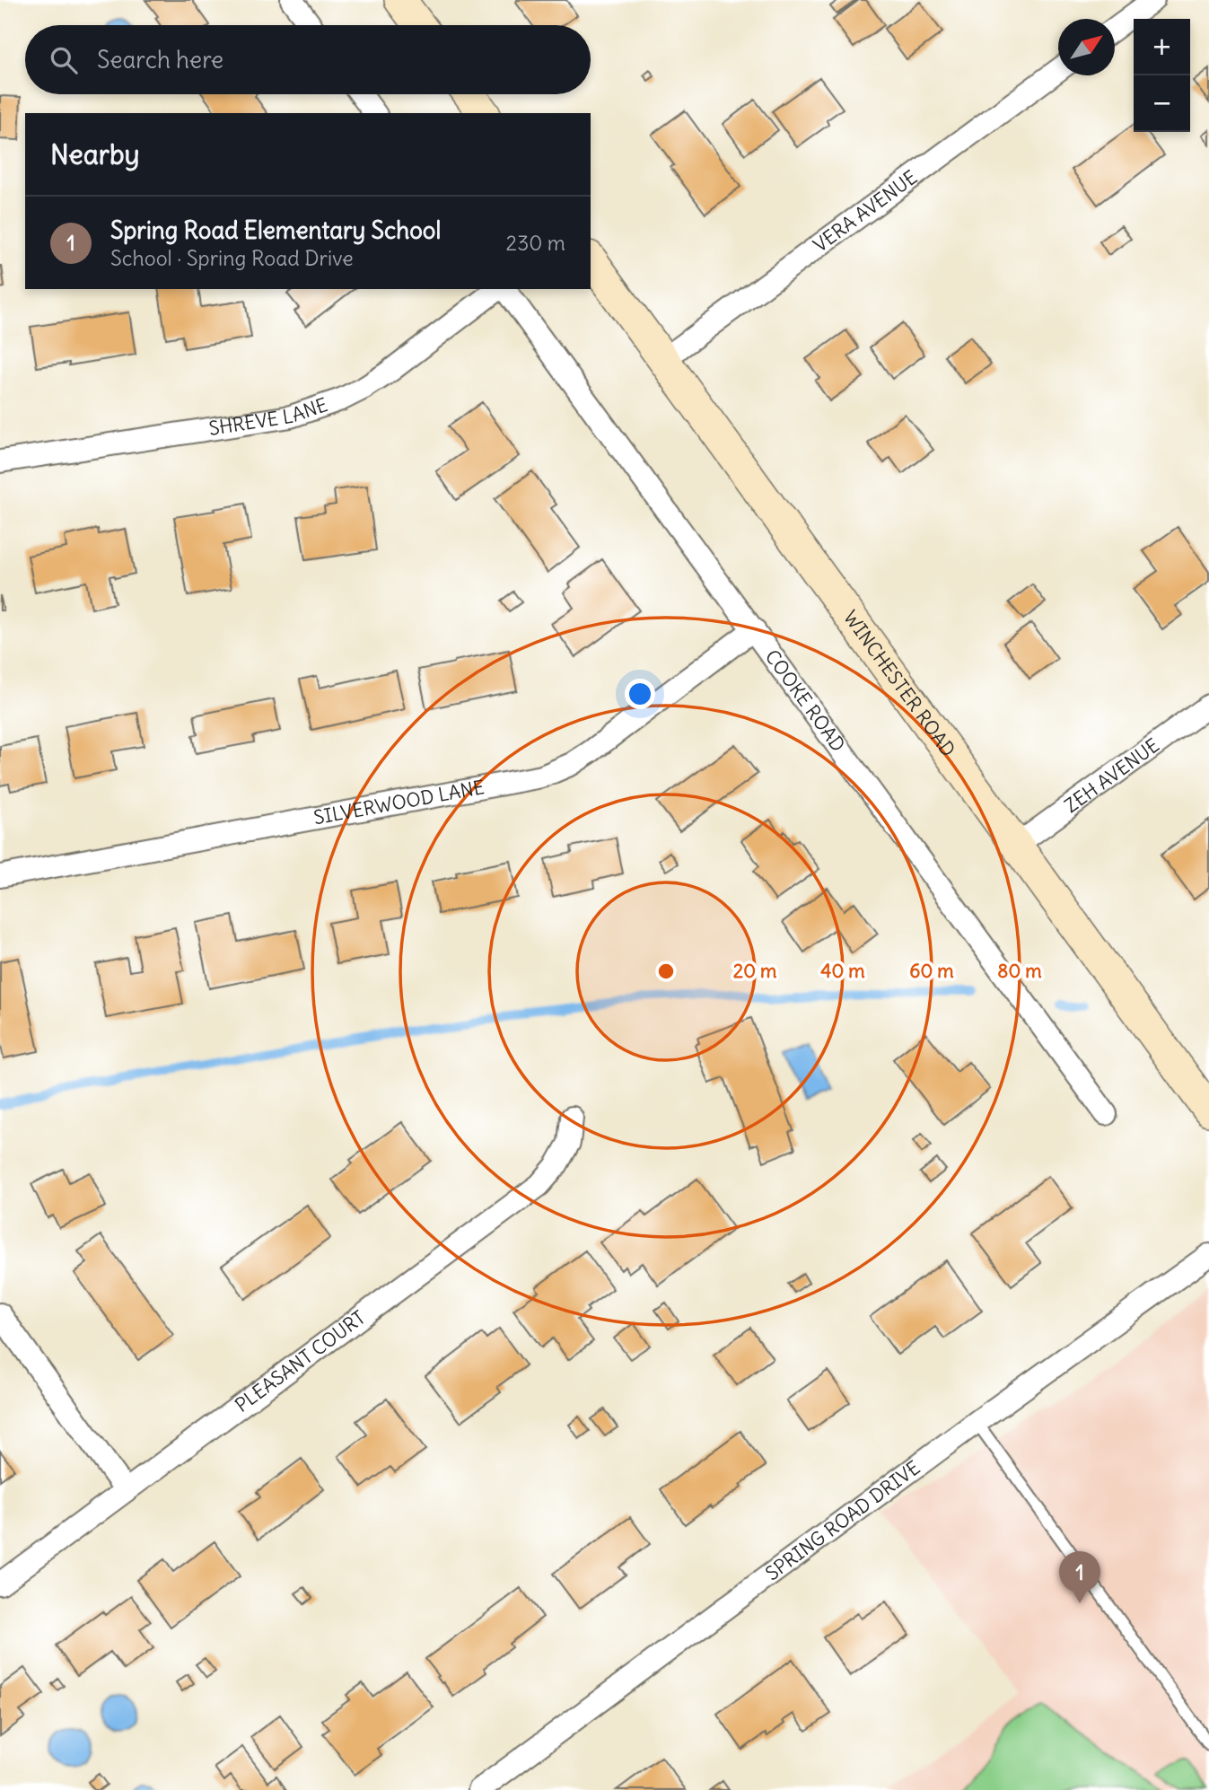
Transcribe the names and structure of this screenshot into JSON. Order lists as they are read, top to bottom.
{
  "streets": {
    "main road": ["WINCHESTER ROAD"],
    "street": [
      "VERA AVENUE",
      "SHREVE LANE",
      "COOKE ROAD",
      "ZEH AVENUE",
      "SILVERWOOD LANE",
      "PLEASANT COURT",
      "SPRING ROAD DRIVE"
    ]
  },
  "crossings": [
    ["VERA AVENUE", "WINCHESTER ROAD"],
    ["WINCHESTER ROAD", "ZEH AVENUE"],
    ["COOKE ROAD", "SILVERWOOD LANE"]
  ],
  "north": "top right",
  "page": {
    "map_buttons": ["+", "−"],
    "search": "Search here",
    "heading": "Nearby",
    "list": [
      {
        "mark": "1",
        "name": "Spring Road Elementary School",
        "note": "School · Spring Road Drive",
        "value": "230 m"
      }
    ],
    "pins": "1"
  },
  "rings": [
    "20 m",
    "40 m",
    "60 m",
    "80 m"
  ]
}
